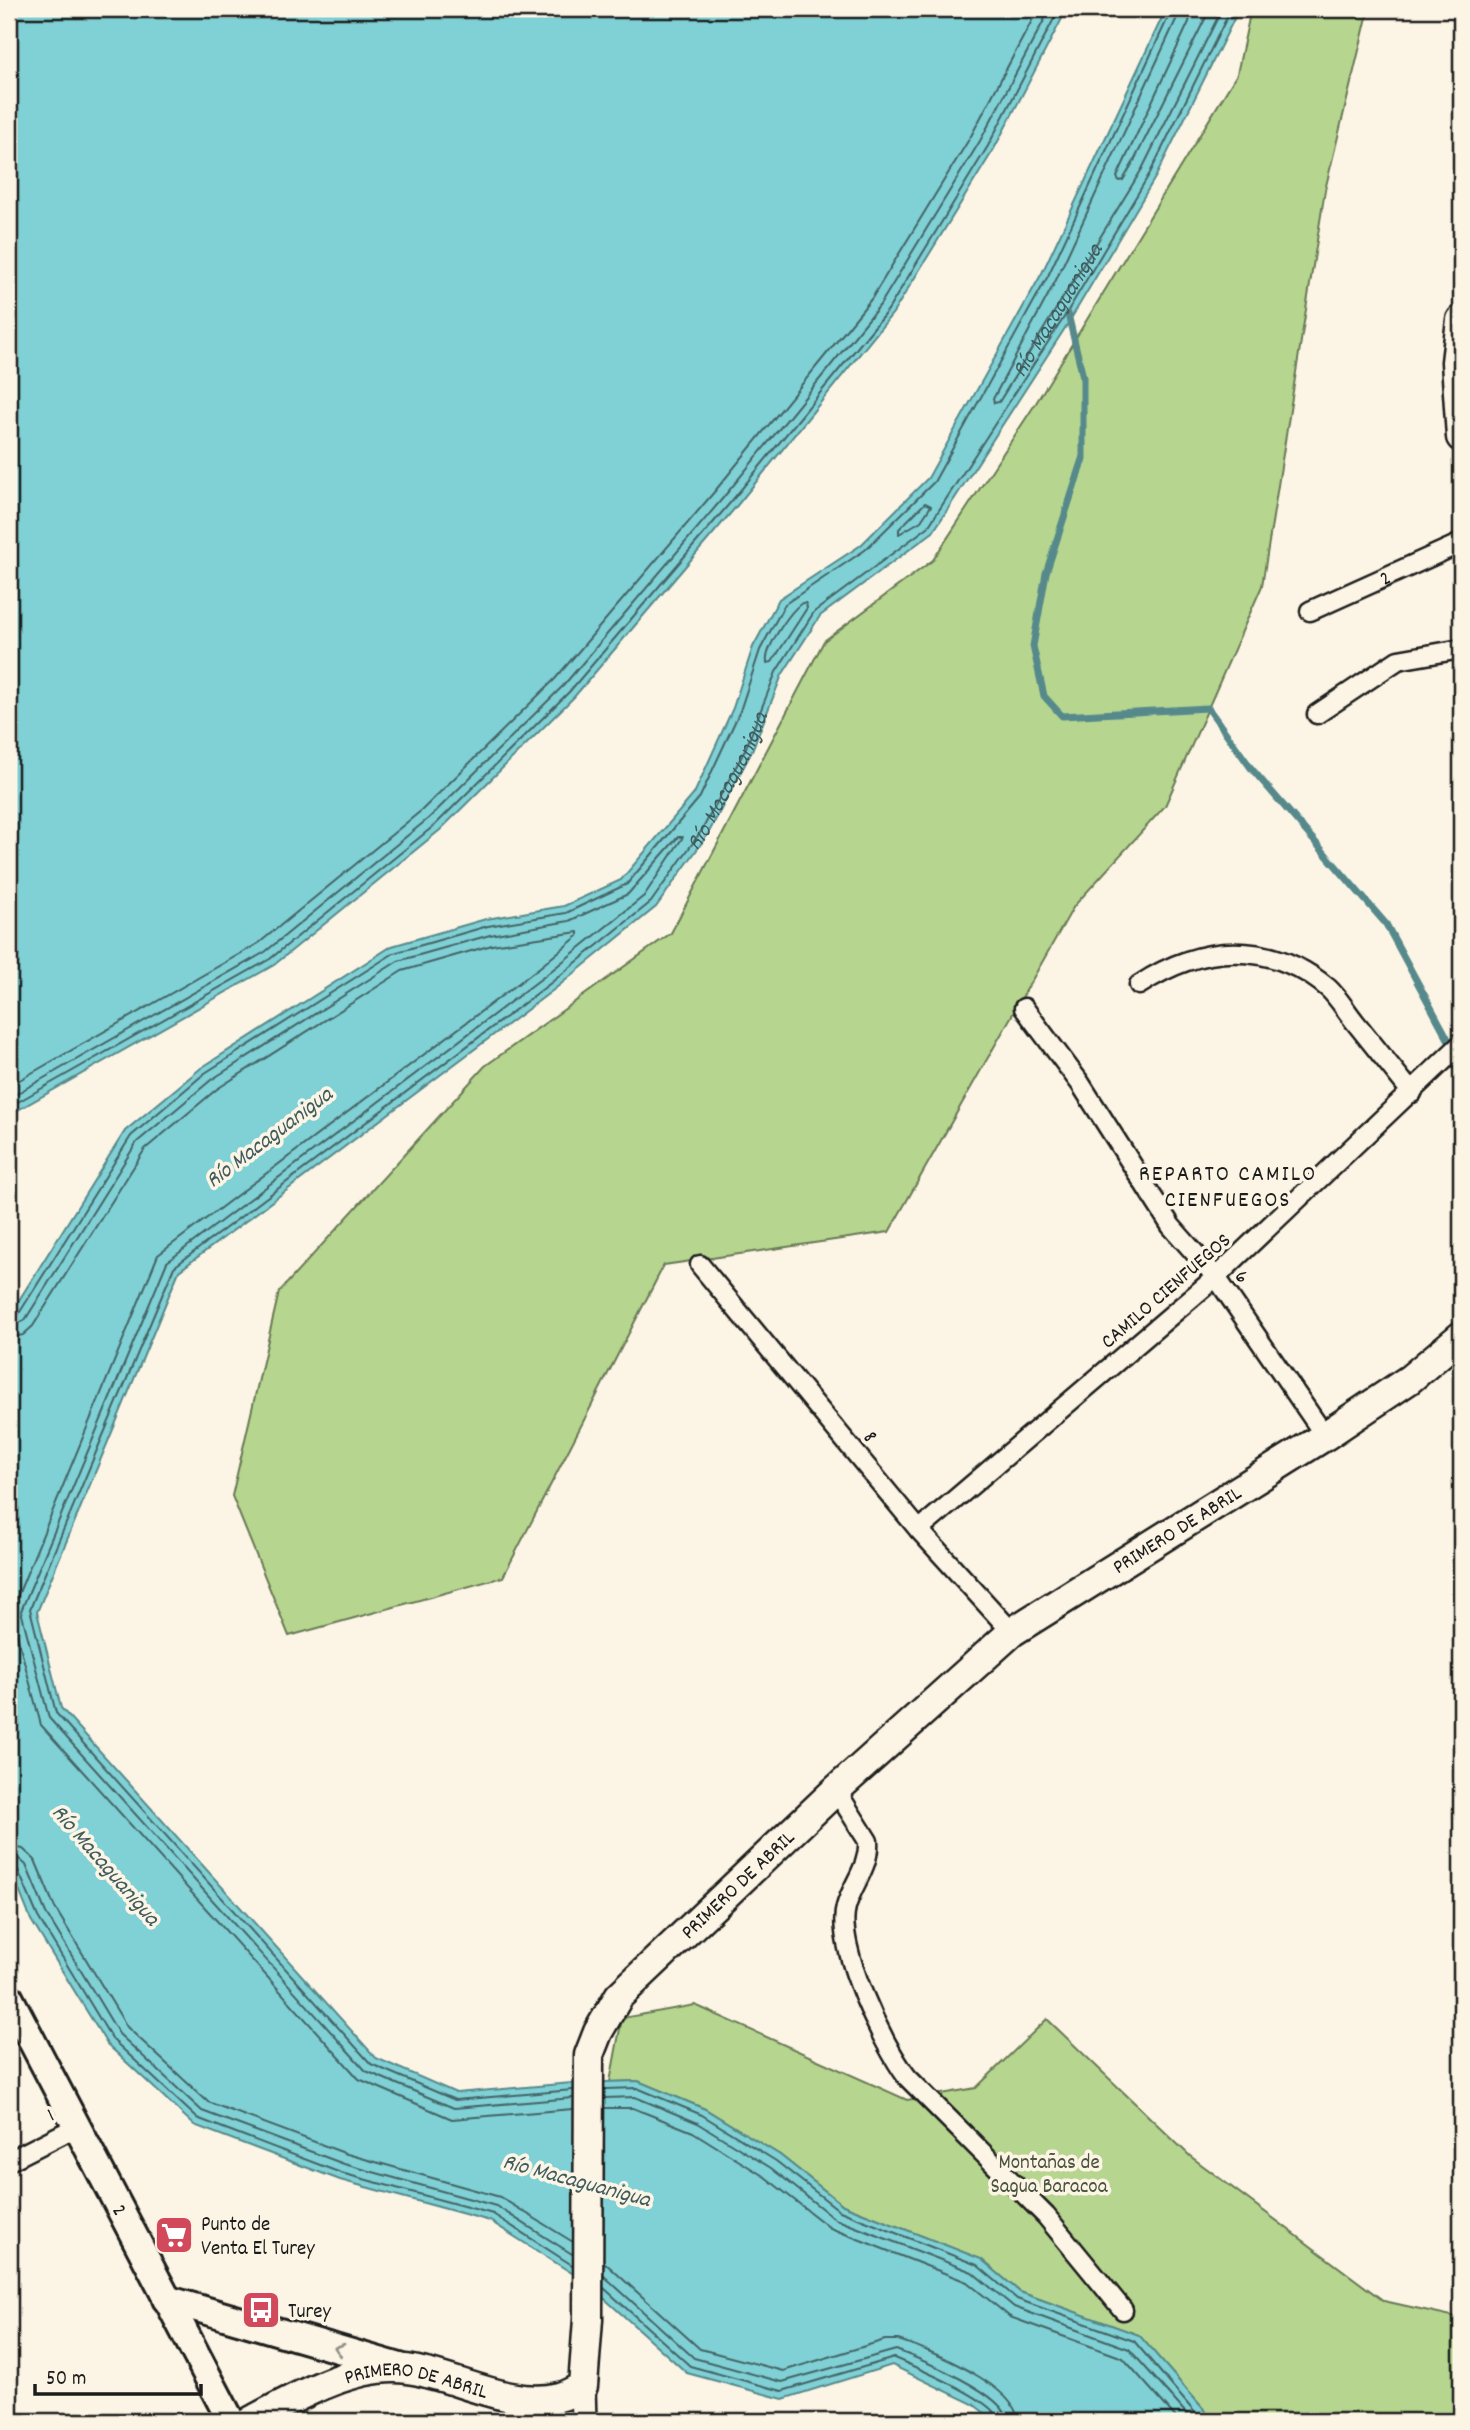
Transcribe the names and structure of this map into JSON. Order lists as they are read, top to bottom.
{
  "streets": {
    "main road": ["2", "PRIMERO DE ABRIL"],
    "street": [
      "6",
      "CAMILO CIENFUEGOS",
      "8",
      "1"
    ]
  },
  "crossings": [
    ["2", "1"],
    ["6", "CAMILO CIENFUEGOS"],
    ["6", "PRIMERO DE ABRIL"],
    ["CAMILO CIENFUEGOS", "8"],
    ["8", "PRIMERO DE ABRIL"]
  ],
  "districts": ["REPARTO CAMILO CIENFUEGOS"],
  "water": ["Río Macaguanigua"],
  "parks": ["Montañas de Sagua Baracoa"],
  "places": {
    "supermarket": ["Punto de Venta El Turey"],
    "bus stop": ["Turey"]
  },
  "scale_bar": "50 m"
}
